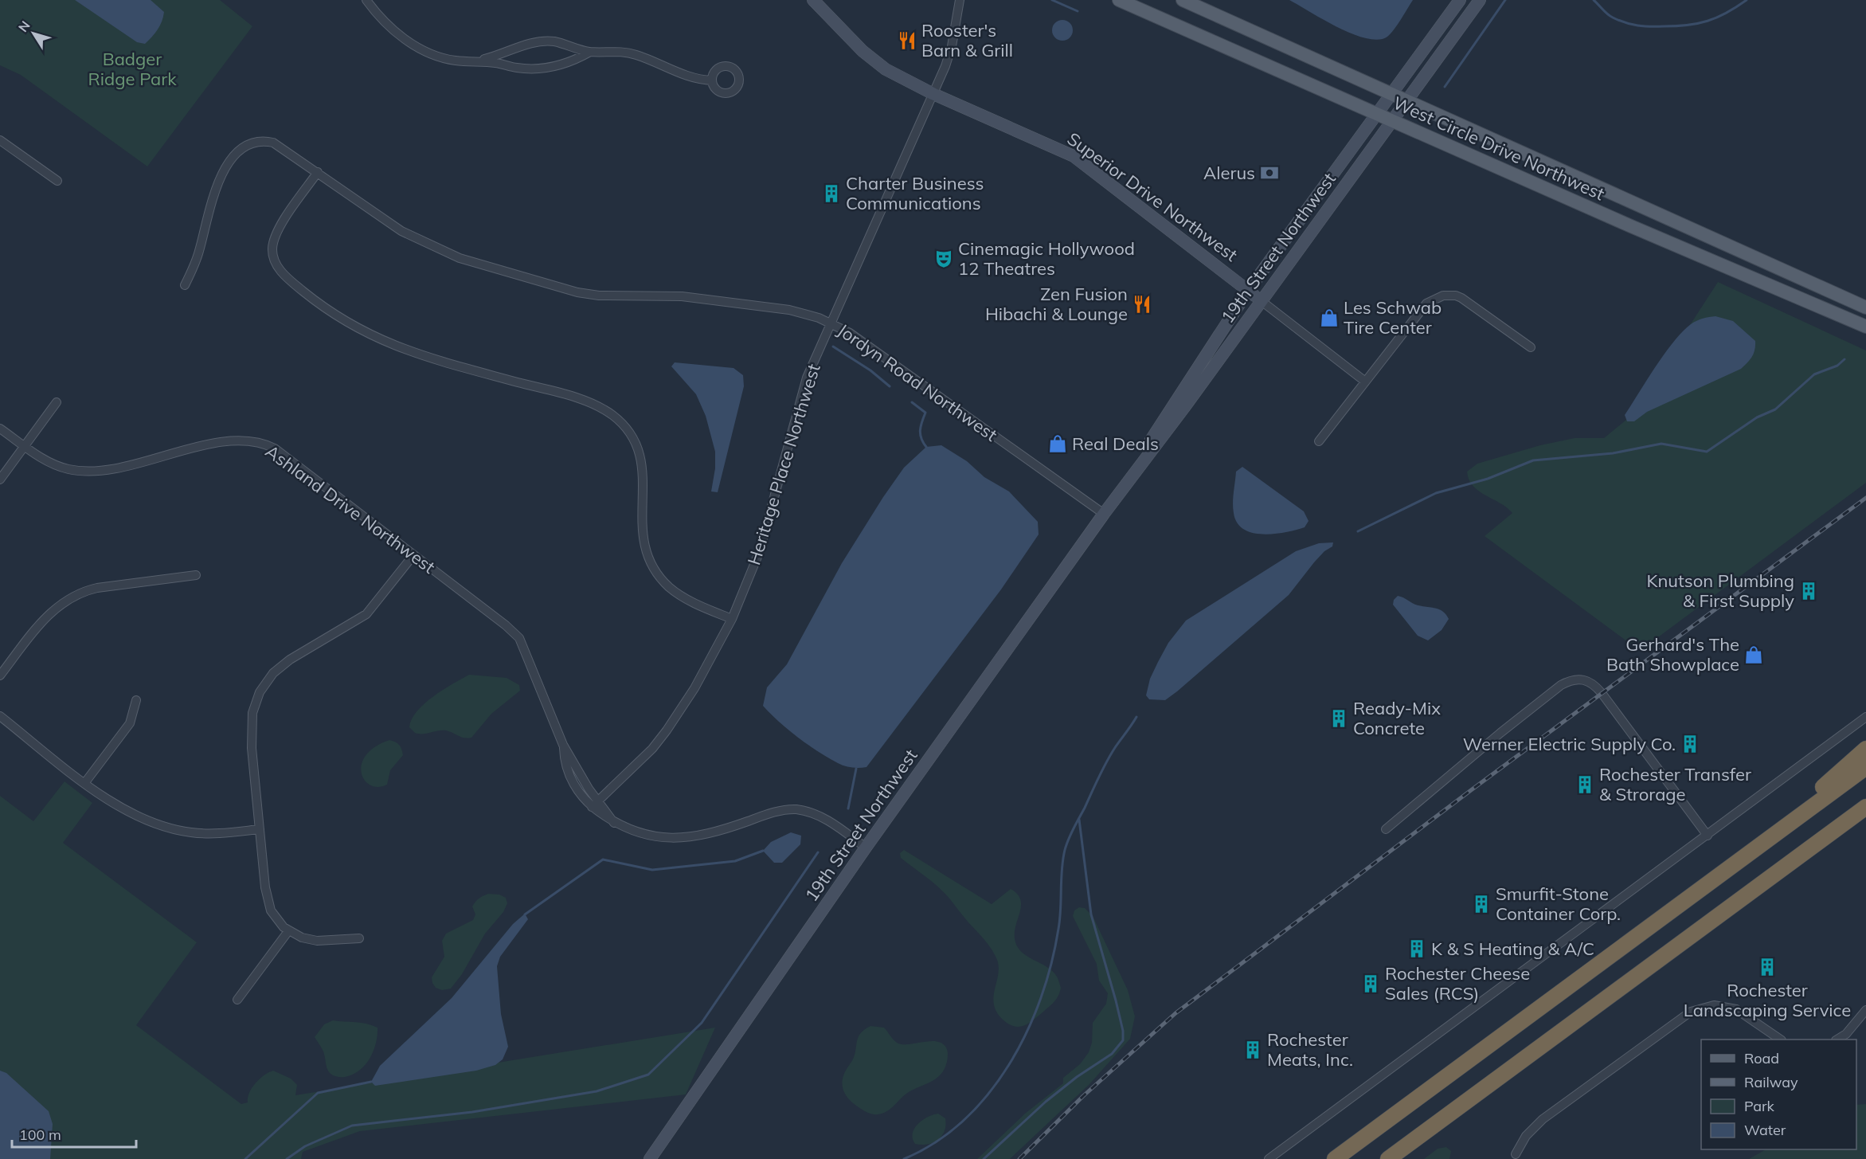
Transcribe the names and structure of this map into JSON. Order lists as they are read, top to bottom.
{
  "streets": {
    "main road": ["West Circle Drive Northwest"],
    "street": [
      "Superior Drive Northwest",
      "19th Street Northwest",
      "Jordyn Road Northwest",
      "Heritage Place Northwest",
      "Ashland Drive Northwest"
    ]
  },
  "crossings": [
    ["West Circle Drive Northwest", "19th Street Northwest"],
    ["Superior Drive Northwest", "19th Street Northwest"],
    ["Superior Drive Northwest", "Heritage Place Northwest"],
    ["19th Street Northwest", "Jordyn Road Northwest"],
    ["19th Street Northwest", "Ashland Drive Northwest"],
    ["Jordyn Road Northwest", "Heritage Place Northwest"],
    ["Heritage Place Northwest", "Ashland Drive Northwest"]
  ],
  "parks": ["Badger Ridge Park"],
  "places": {
    "restaurant": ["Rooster's Barn & Grill", "Zen Fusion Hibachi & Lounge"],
    "bank": ["Alerus"],
    "building": [
      "Charter Business Communications",
      "Knutson Plumbing & First Supply",
      "Ready-Mix Concrete",
      "Werner Electric Supply Co.",
      "Rochester Transfer & Strorage",
      "Smurfit-Stone Container Corp.",
      "K & S Heating & A/C",
      "Rochester Landscaping Service",
      "Rochester Cheese Sales (RCS)",
      "Rochester Meats, Inc."
    ],
    "theatre": ["Cinemagic Hollywood 12 Theatres"],
    "shop": ["Les Schwab Tire Center", "Real Deals", "Gerhard's The Bath Showplace"]
  },
  "legend": [
    "Road",
    "Railway",
    "Park",
    "Water"
  ],
  "scale_bar": "100 m",
  "north": "top left"
}
